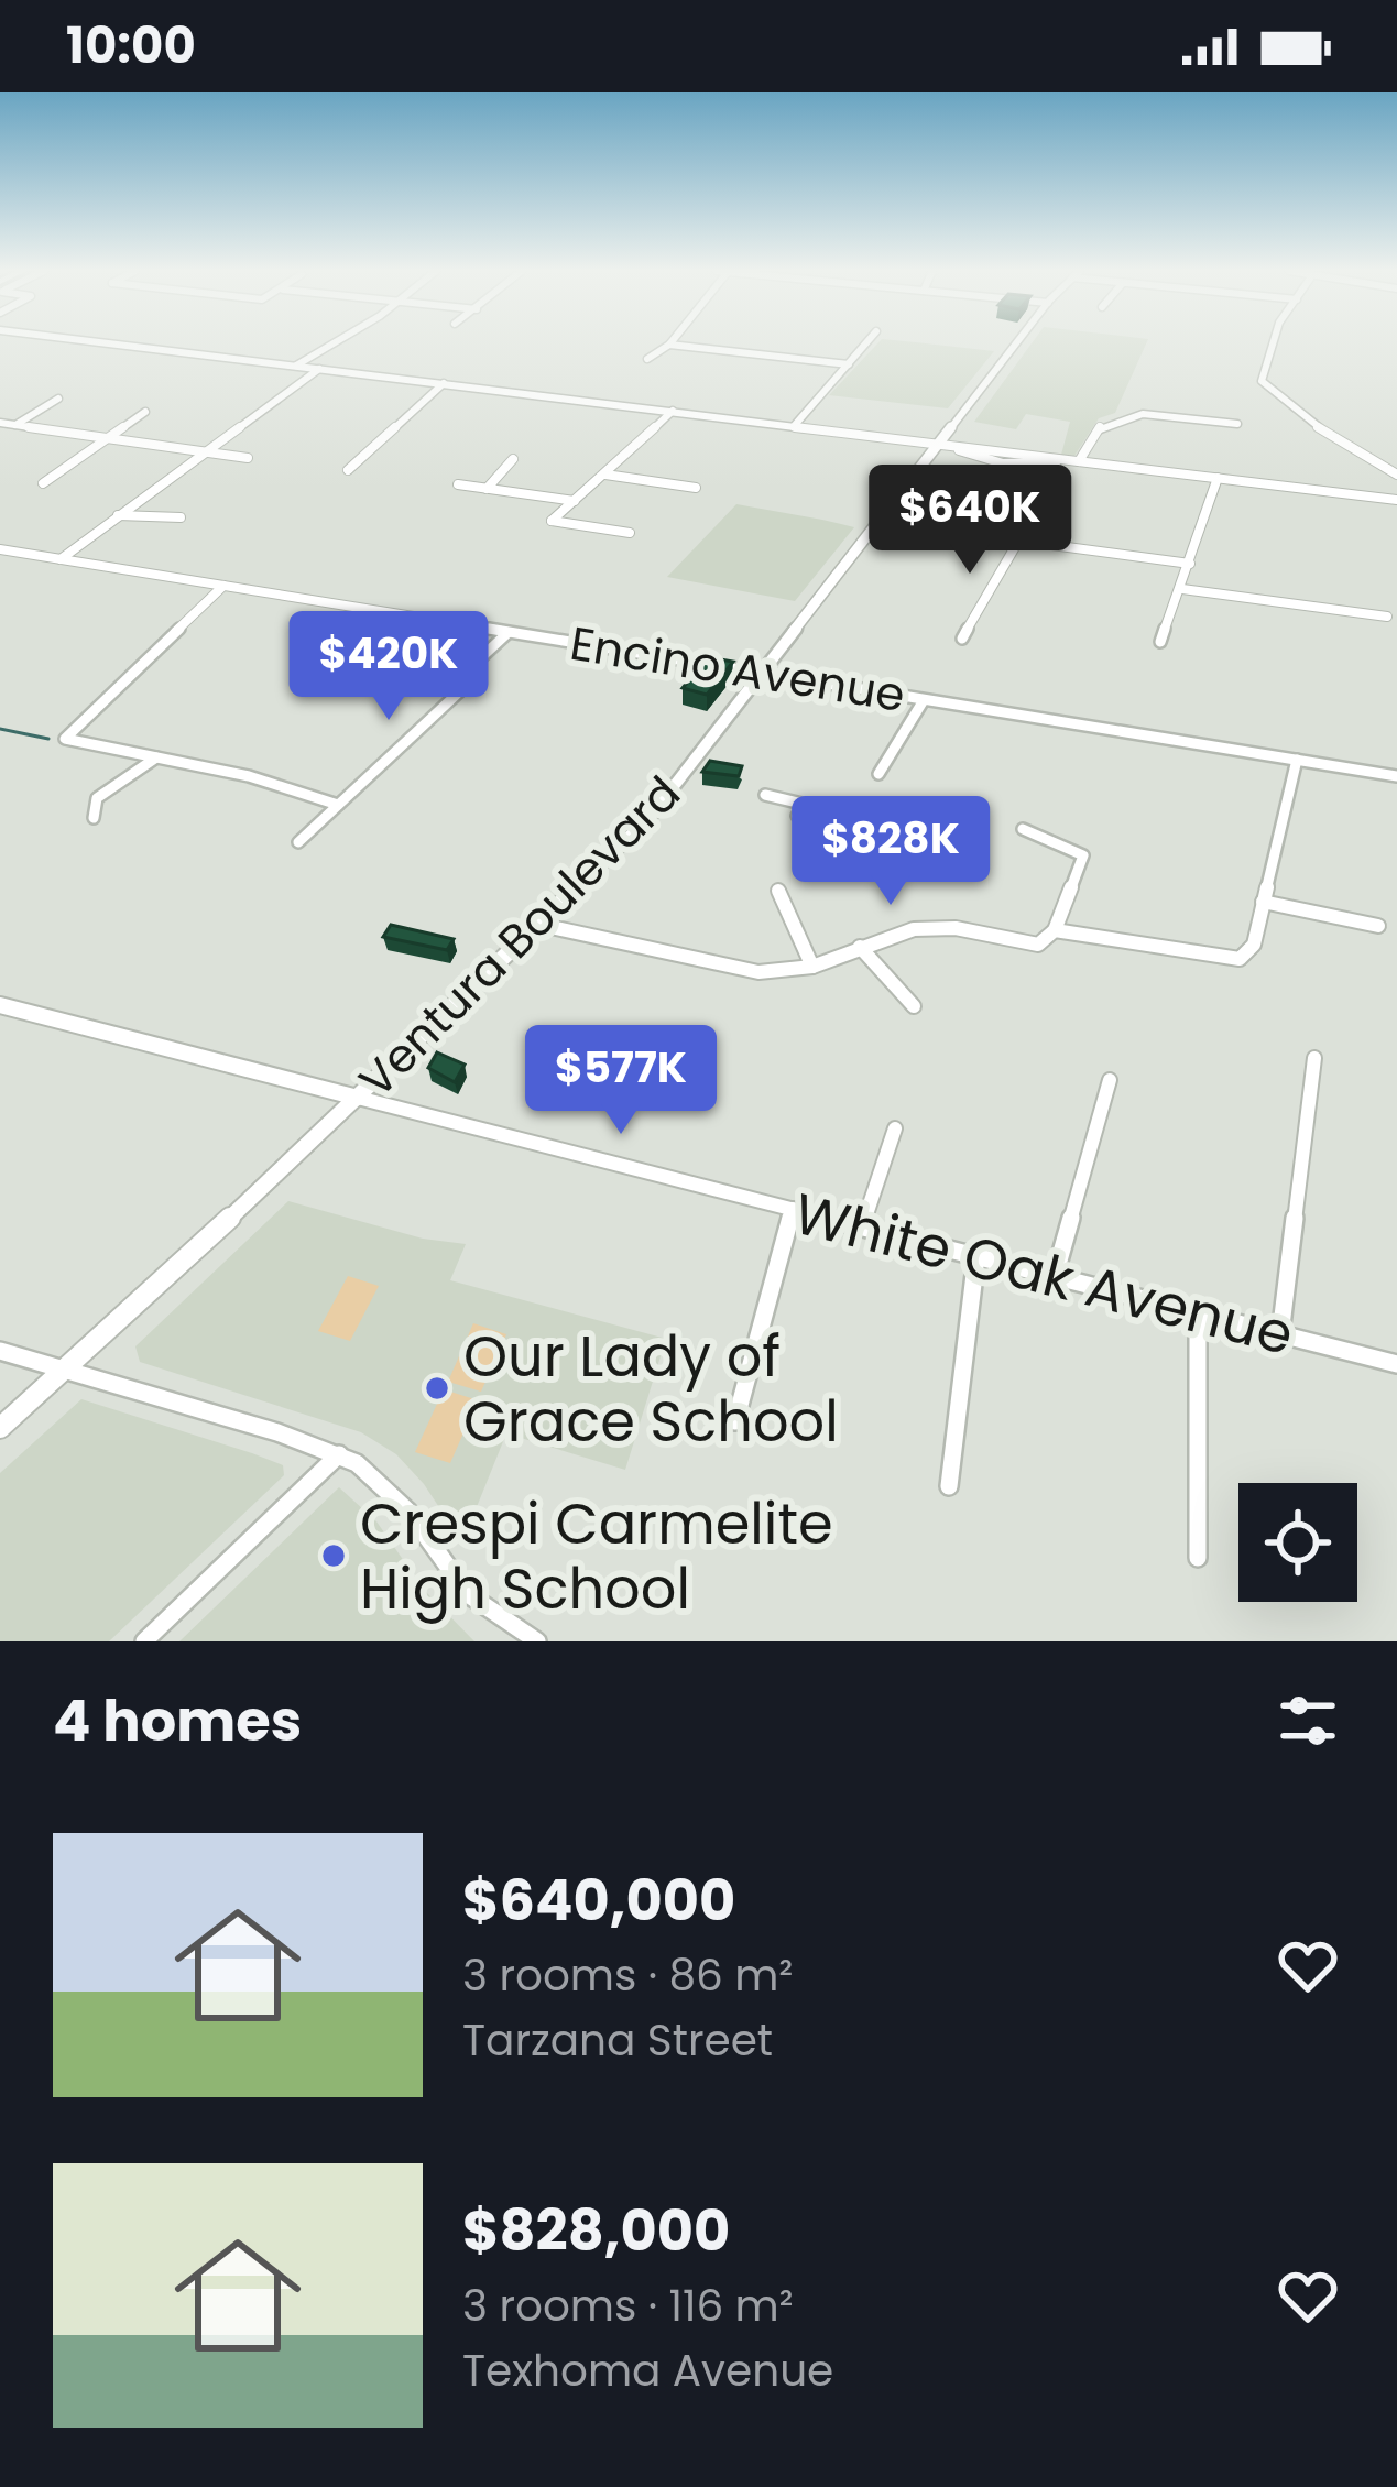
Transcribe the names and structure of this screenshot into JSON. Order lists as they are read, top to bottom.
{
  "streets": {
    "main road": ["Ventura Boulevard", "White Oak Avenue"],
    "street": ["Encino Avenue"]
  },
  "crossings": [
    ["Encino Avenue", "Ventura Boulevard"],
    ["Ventura Boulevard", "White Oak Avenue"]
  ],
  "places": ["Our Lady of Grace School", "Crespi Carmelite High School"],
  "page": {
    "status": "10:00",
    "price": [
      "$640K",
      "$420K",
      "$828K",
      "$577K"
    ],
    "heading": "4 homes",
    "list": [
      {
        "name": "$640,000",
        "note": "3 rooms · 86 m² · Tarzana Street"
      },
      {
        "name": "$828,000",
        "note": "3 rooms · 116 m² · Texhoma Avenue"
      }
    ]
  }
}
